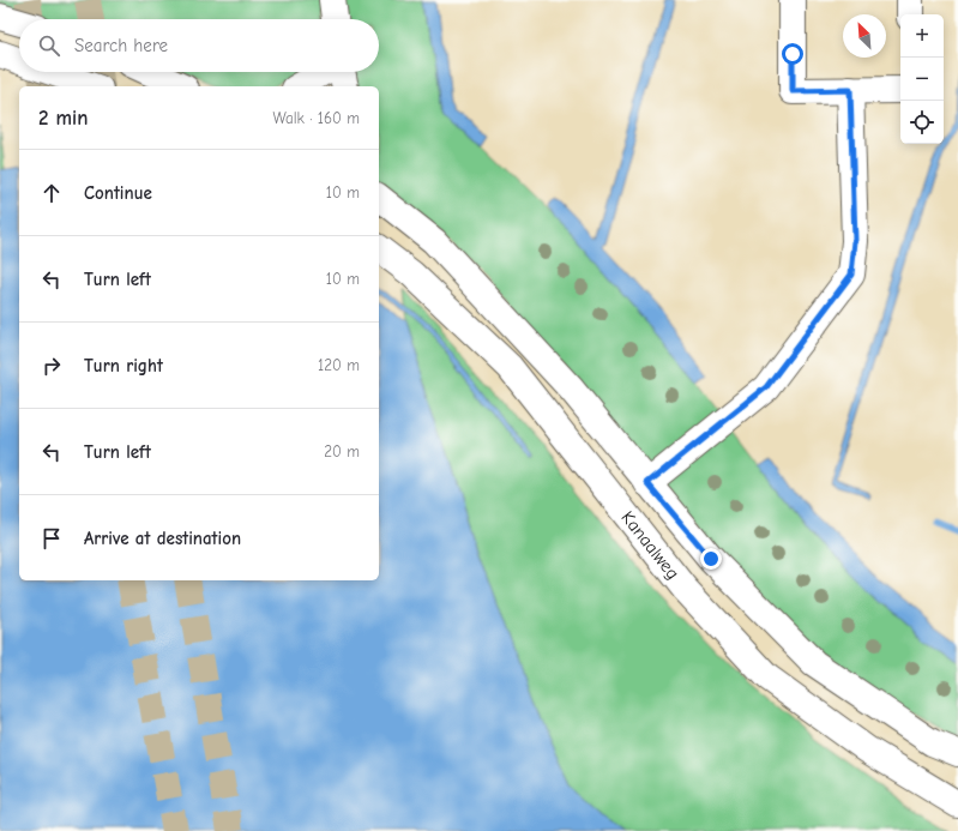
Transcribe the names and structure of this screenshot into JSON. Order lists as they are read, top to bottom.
{
  "streets": {
    "street": ["Kanaalweg"]
  },
  "north": "top left",
  "page": {
    "map_buttons": ["+", "−"],
    "search": "Search here",
    "heading": ["2 min", "Walk · 160 m"],
    "list": [
      ["Continue", "10 m"],
      ["Turn left", "10 m"],
      ["Turn right", "120 m"],
      ["Turn left", "20 m"],
      "Arrive at destination"
    ]
  }
}
